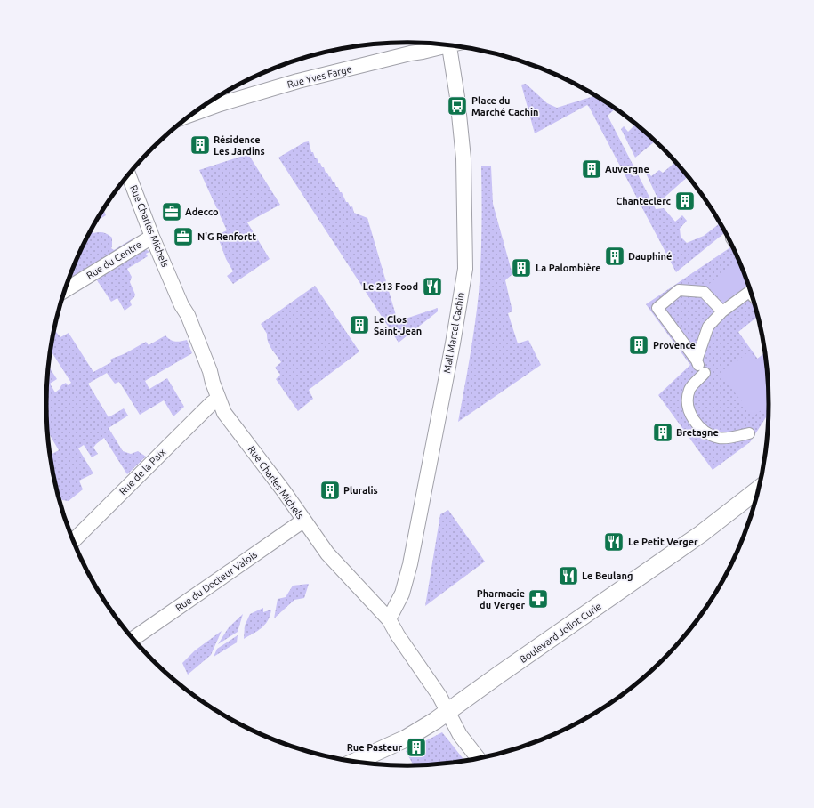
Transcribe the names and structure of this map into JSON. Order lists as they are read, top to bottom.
{
  "streets": {
    "street": [
      "Rue Yves Farge",
      "Rue Charles Michels",
      "Rue du Centre",
      "Mail Marcel Cachin",
      "Rue de la Paix",
      "Rue du Docteur Valois",
      "Boulevard Joliot Curie"
    ]
  },
  "crossings": [
    ["Rue Charles Michels", "Rue du Centre"],
    ["Rue Charles Michels", "Mail Marcel Cachin"],
    ["Rue Charles Michels", "Rue de la Paix"],
    ["Rue Charles Michels", "Rue du Docteur Valois"],
    ["Rue Charles Michels", "Boulevard Joliot Curie"]
  ],
  "places": {
    "bus stop": ["Place du Marché Cachin"],
    "building": [
      "Résidence Les Jardins",
      "Auvergne",
      "Chanteclerc",
      "Dauphiné",
      "La Palombière",
      "Le Clos Saint-Jean",
      "Provence",
      "Bretagne",
      "Pluralis",
      "Rue Pasteur"
    ],
    "office": ["Adecco", "N'G Renfortt"],
    "restaurant": ["Le 213 Food", "Le Petit Verger", "Le Beulang"],
    "pharmacy": ["Pharmacie du Verger"]
  }
}
